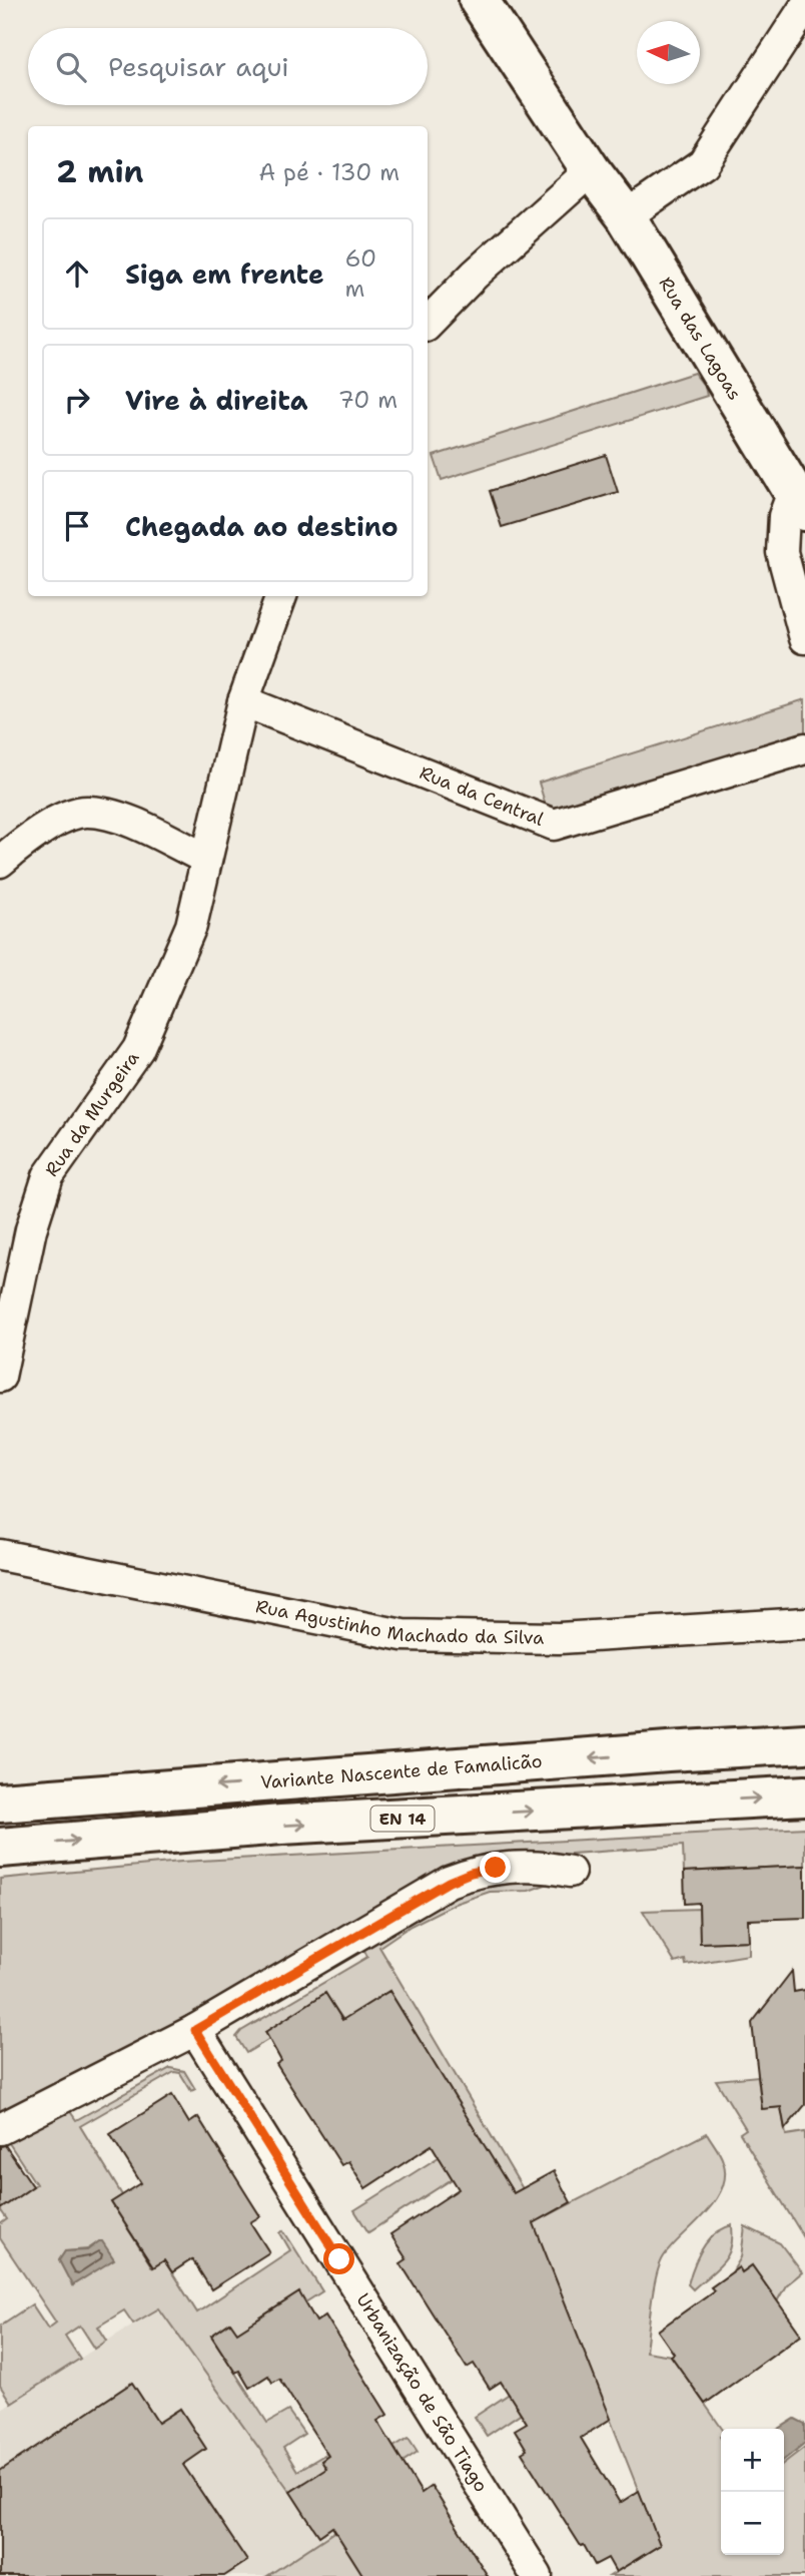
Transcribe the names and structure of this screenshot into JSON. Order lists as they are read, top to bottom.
{
  "streets": {
    "main road": ["Rua das Lagoas", "Variante Nascente de Famalicão", "EN 14"],
    "street": [
      "Rua da Central",
      "Rua da Murgeira",
      "Rua Agustinho Machado da Silva",
      "Urbanização de São Tiago"
    ]
  },
  "crossings": [
    ["Rua da Central", "Rua da Murgeira"]
  ],
  "north": "left",
  "page": {
    "search": "Pesquisar aqui",
    "heading": ["2 min", "A pé · 130 m"],
    "list": [
      ["Siga em frente", "60 m"],
      ["Vire à direita", "70 m"],
      "Chegada ao destino"
    ],
    "map_buttons": ["+", "−"]
  }
}
